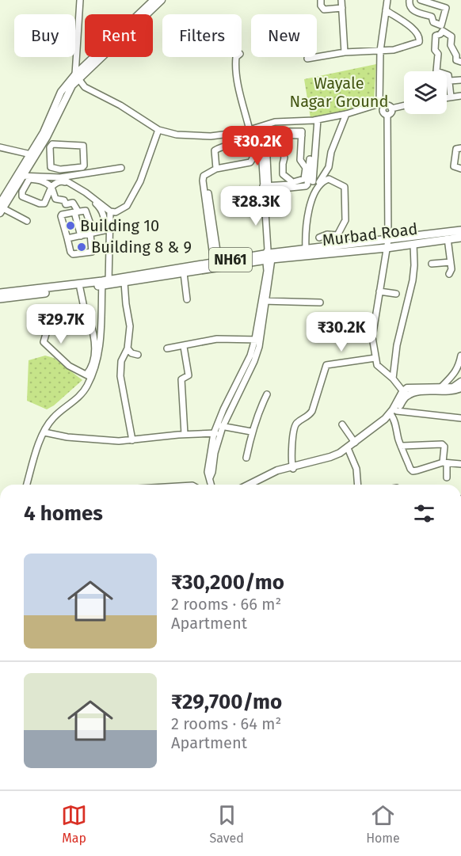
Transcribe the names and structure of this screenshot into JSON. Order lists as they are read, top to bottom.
{
  "streets": {
    "highway": ["Murbad Road", "NH61"]
  },
  "crossings": [
    ["Murbad Road", "NH61"]
  ],
  "parks": ["Wayale Nagar Ground"],
  "places": ["Building 10", "Building 8 & 9"],
  "page": {
    "chip": [
      "Buy",
      "Rent",
      "Filters",
      "New"
    ],
    "price": [
      "₹30.2K",
      "₹28.3K",
      "₹29.7K",
      "₹30.2K"
    ],
    "heading": "4 homes",
    "list": [
      {
        "name": "₹30,200/mo",
        "note": "2 rooms · 66 m² · Apartment"
      },
      {
        "name": "₹29,700/mo",
        "note": "2 rooms · 64 m² · Apartment"
      }
    ],
    "tabs": ["Map", "Saved", "Home"]
  }
}
